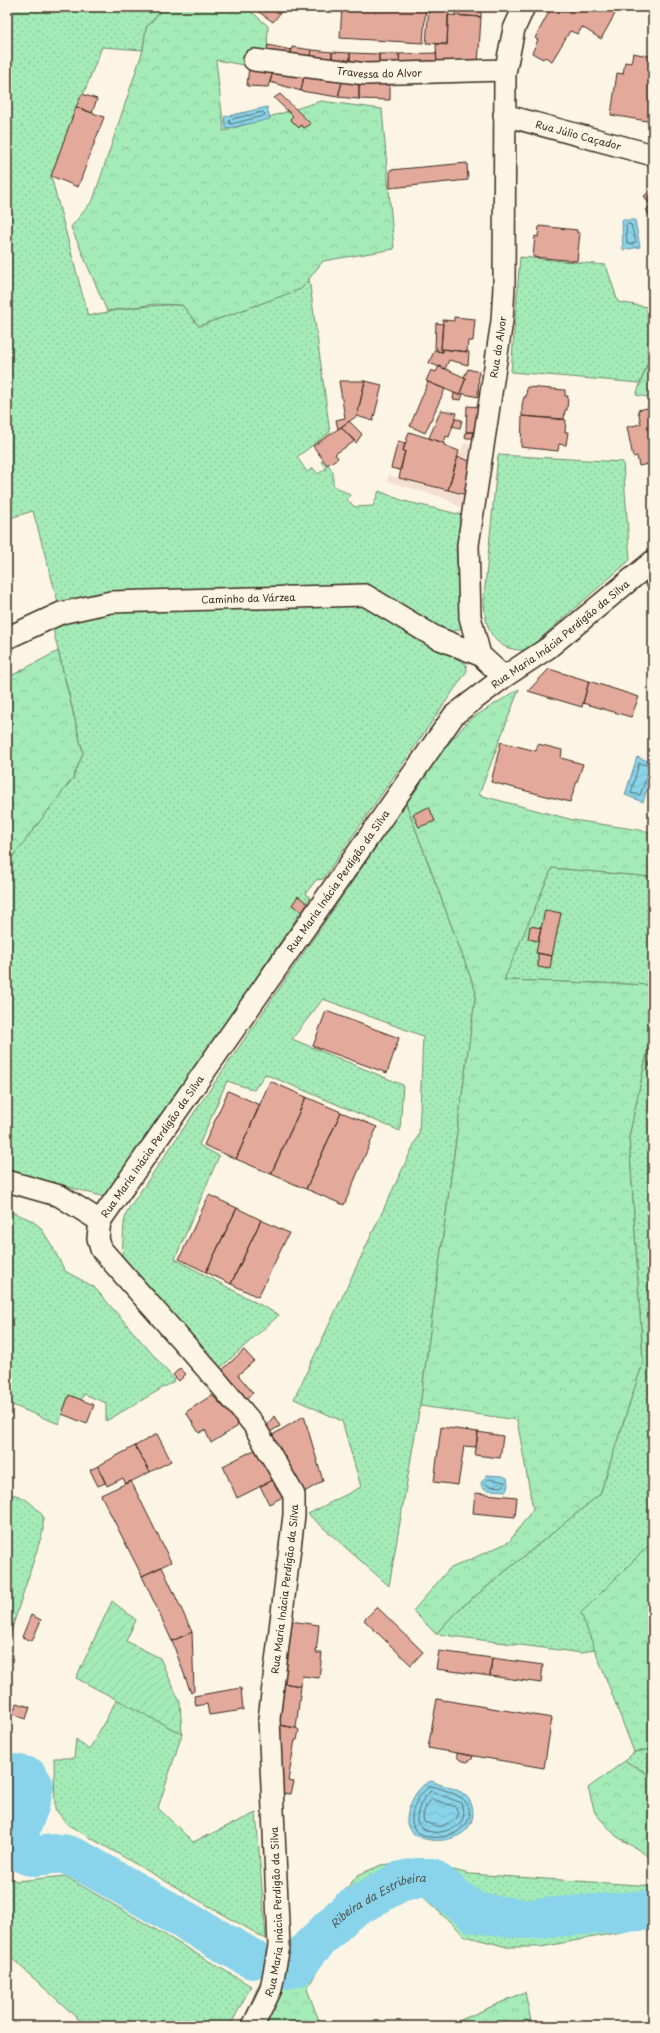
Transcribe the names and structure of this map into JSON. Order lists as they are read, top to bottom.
{
  "streets": {
    "street": [
      "Travessa do Alvor",
      "Rua Júlio Caçador",
      "Rua do Alvor",
      "Caminho da Várzea",
      "Rua Maria Inácia Perdigão da Silva"
    ]
  },
  "crossings": [
    ["Travessa do Alvor", "Rua do Alvor"],
    ["Rua Júlio Caçador", "Rua do Alvor"],
    ["Rua do Alvor", "Caminho da Várzea"]
  ],
  "water": ["Ribeira da Estribeira"]
}
